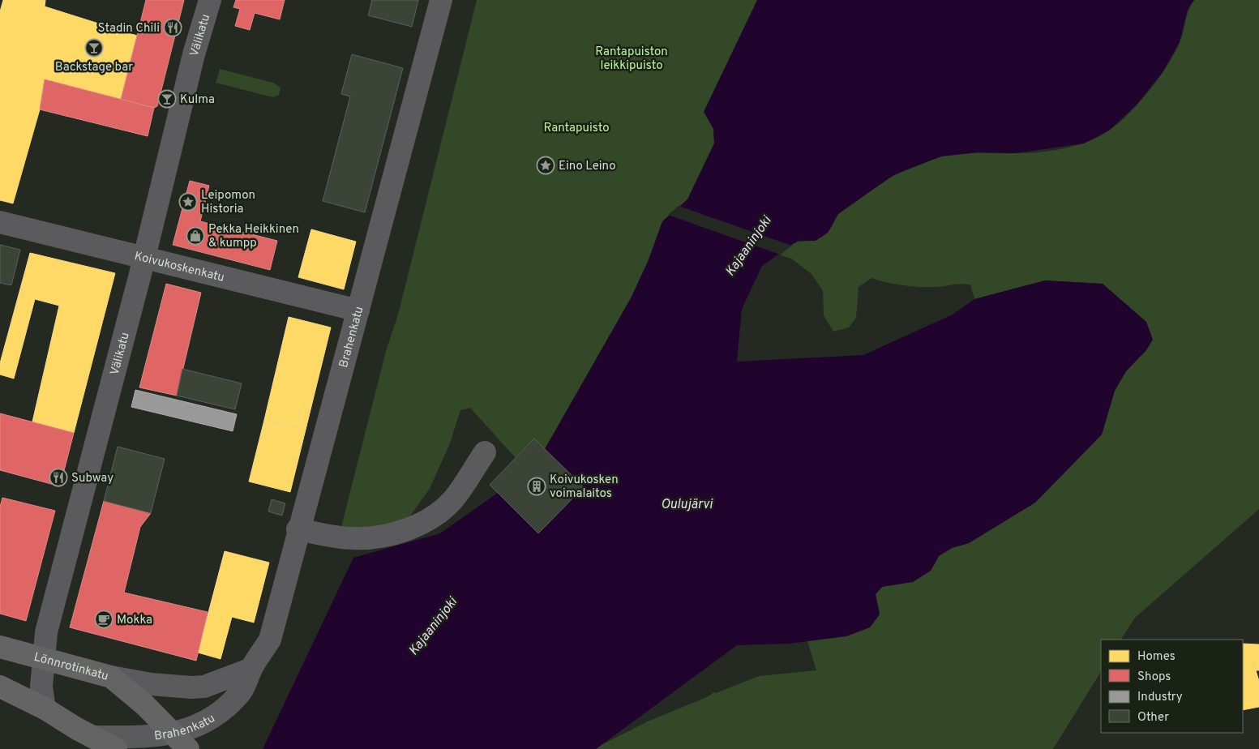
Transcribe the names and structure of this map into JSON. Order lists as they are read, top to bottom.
{
  "streets": {
    "main road": ["Lönnrotinkatu"],
    "street": ["Välikatu", "Koivukoskenkatu", "Brahenkatu"]
  },
  "crossings": [
    ["Välikatu", "Koivukoskenkatu"],
    ["Välikatu", "Lönnrotinkatu"],
    ["Koivukoskenkatu", "Brahenkatu"],
    ["Brahenkatu", "Lönnrotinkatu"]
  ],
  "water": ["Kajaaninjoki", "Oulujärvi"],
  "parks": ["Rantapuiston leikkipuisto", "Rantapuisto"],
  "places": {
    "restaurant": ["Stadin Chili", "Subway"],
    "bar": ["Backstage bar", "Kulma"],
    "place": ["Eino Leino", "Leipomon Historia"],
    "shop": ["Pekka Heikkinen & kumpp"],
    "building": ["Koivukosken voimalaitos"],
    "cafe": ["Mokka"]
  },
  "legend": [
    "Homes",
    "Shops",
    "Industry",
    "Other"
  ]
}
